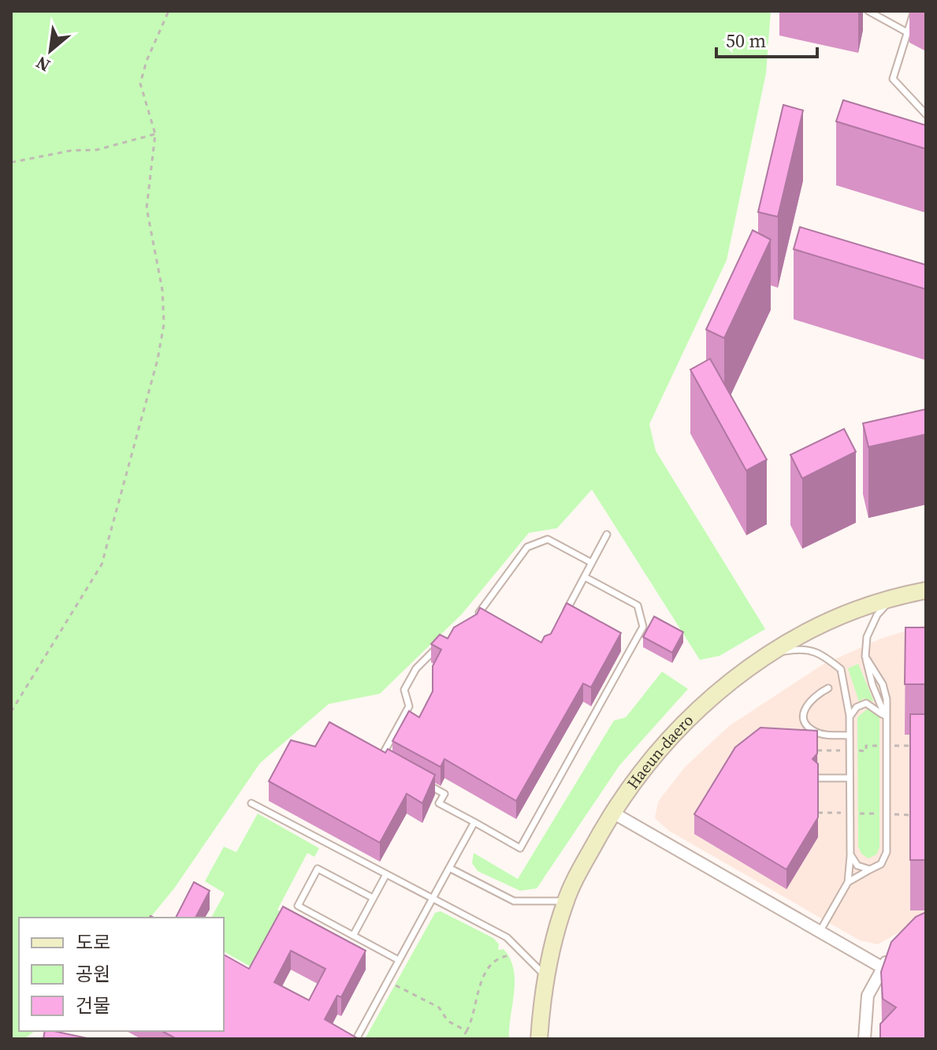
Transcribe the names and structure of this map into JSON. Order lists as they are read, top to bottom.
{
  "streets": {
    "main road": ["Haeun-daero"]
  },
  "legend": ["도로", "공원", "건물"],
  "scale_bar": "50 m",
  "north": "bottom left"
}
